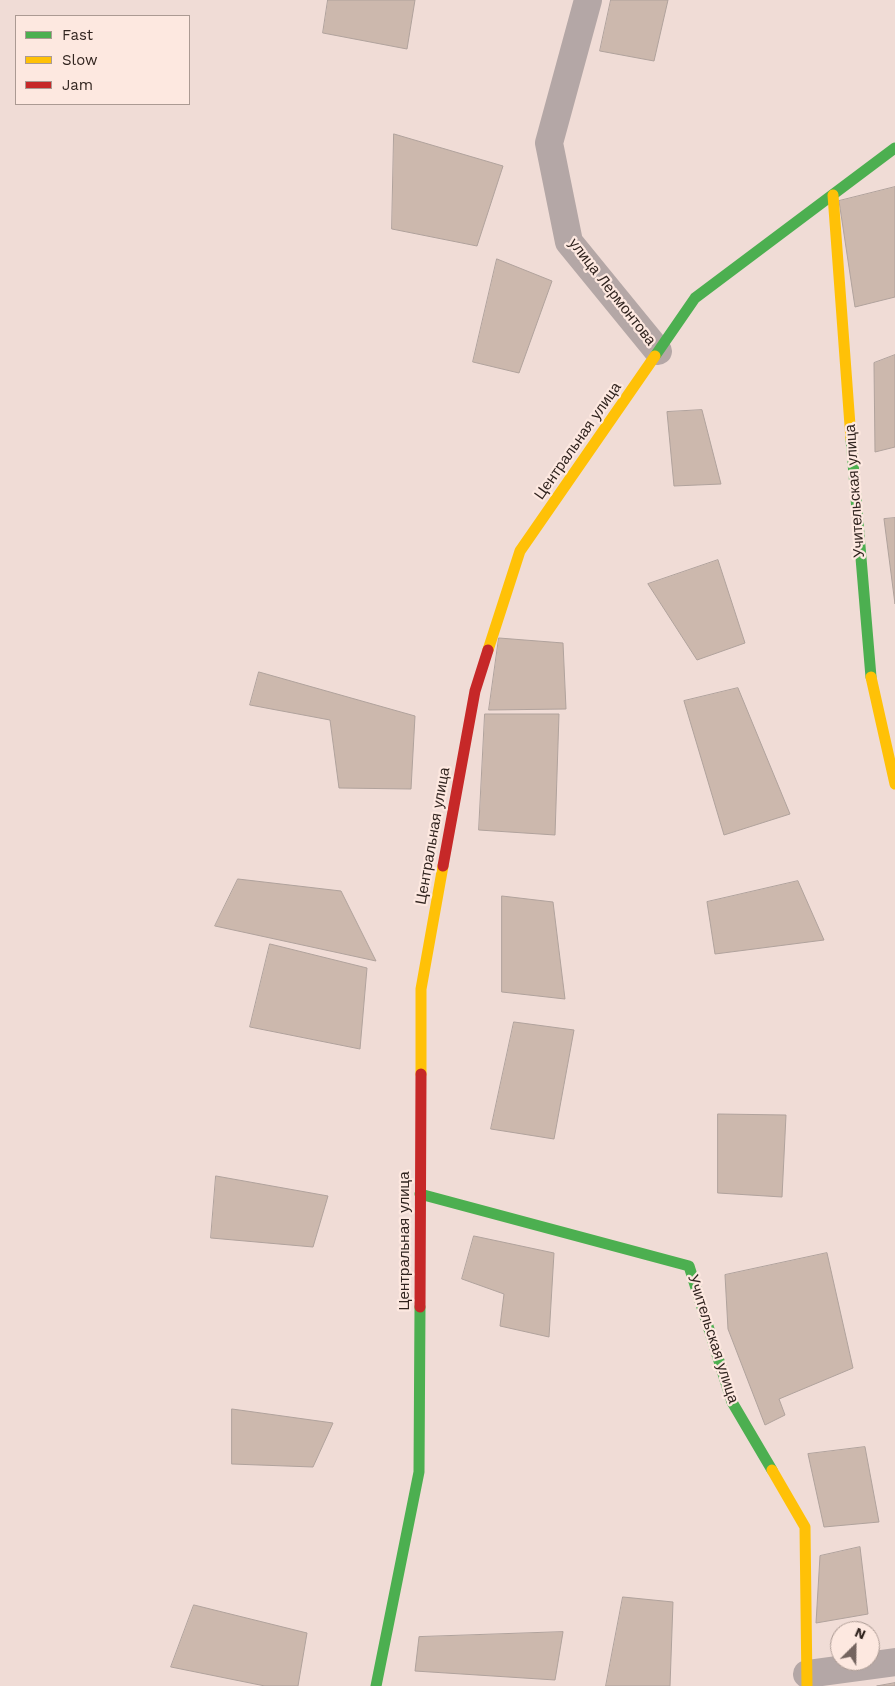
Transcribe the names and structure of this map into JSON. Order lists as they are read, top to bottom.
{
  "streets": {
    "street": ["улица Лермонтова", "Центральная улица", "Учительская улица"]
  },
  "crossings": [
    ["улица Лермонтова", "Центральная улица"],
    ["Центральная улица", "Учительская улица"]
  ],
  "legend": ["Fast", "Slow", "Jam"],
  "north": "top right"
}
